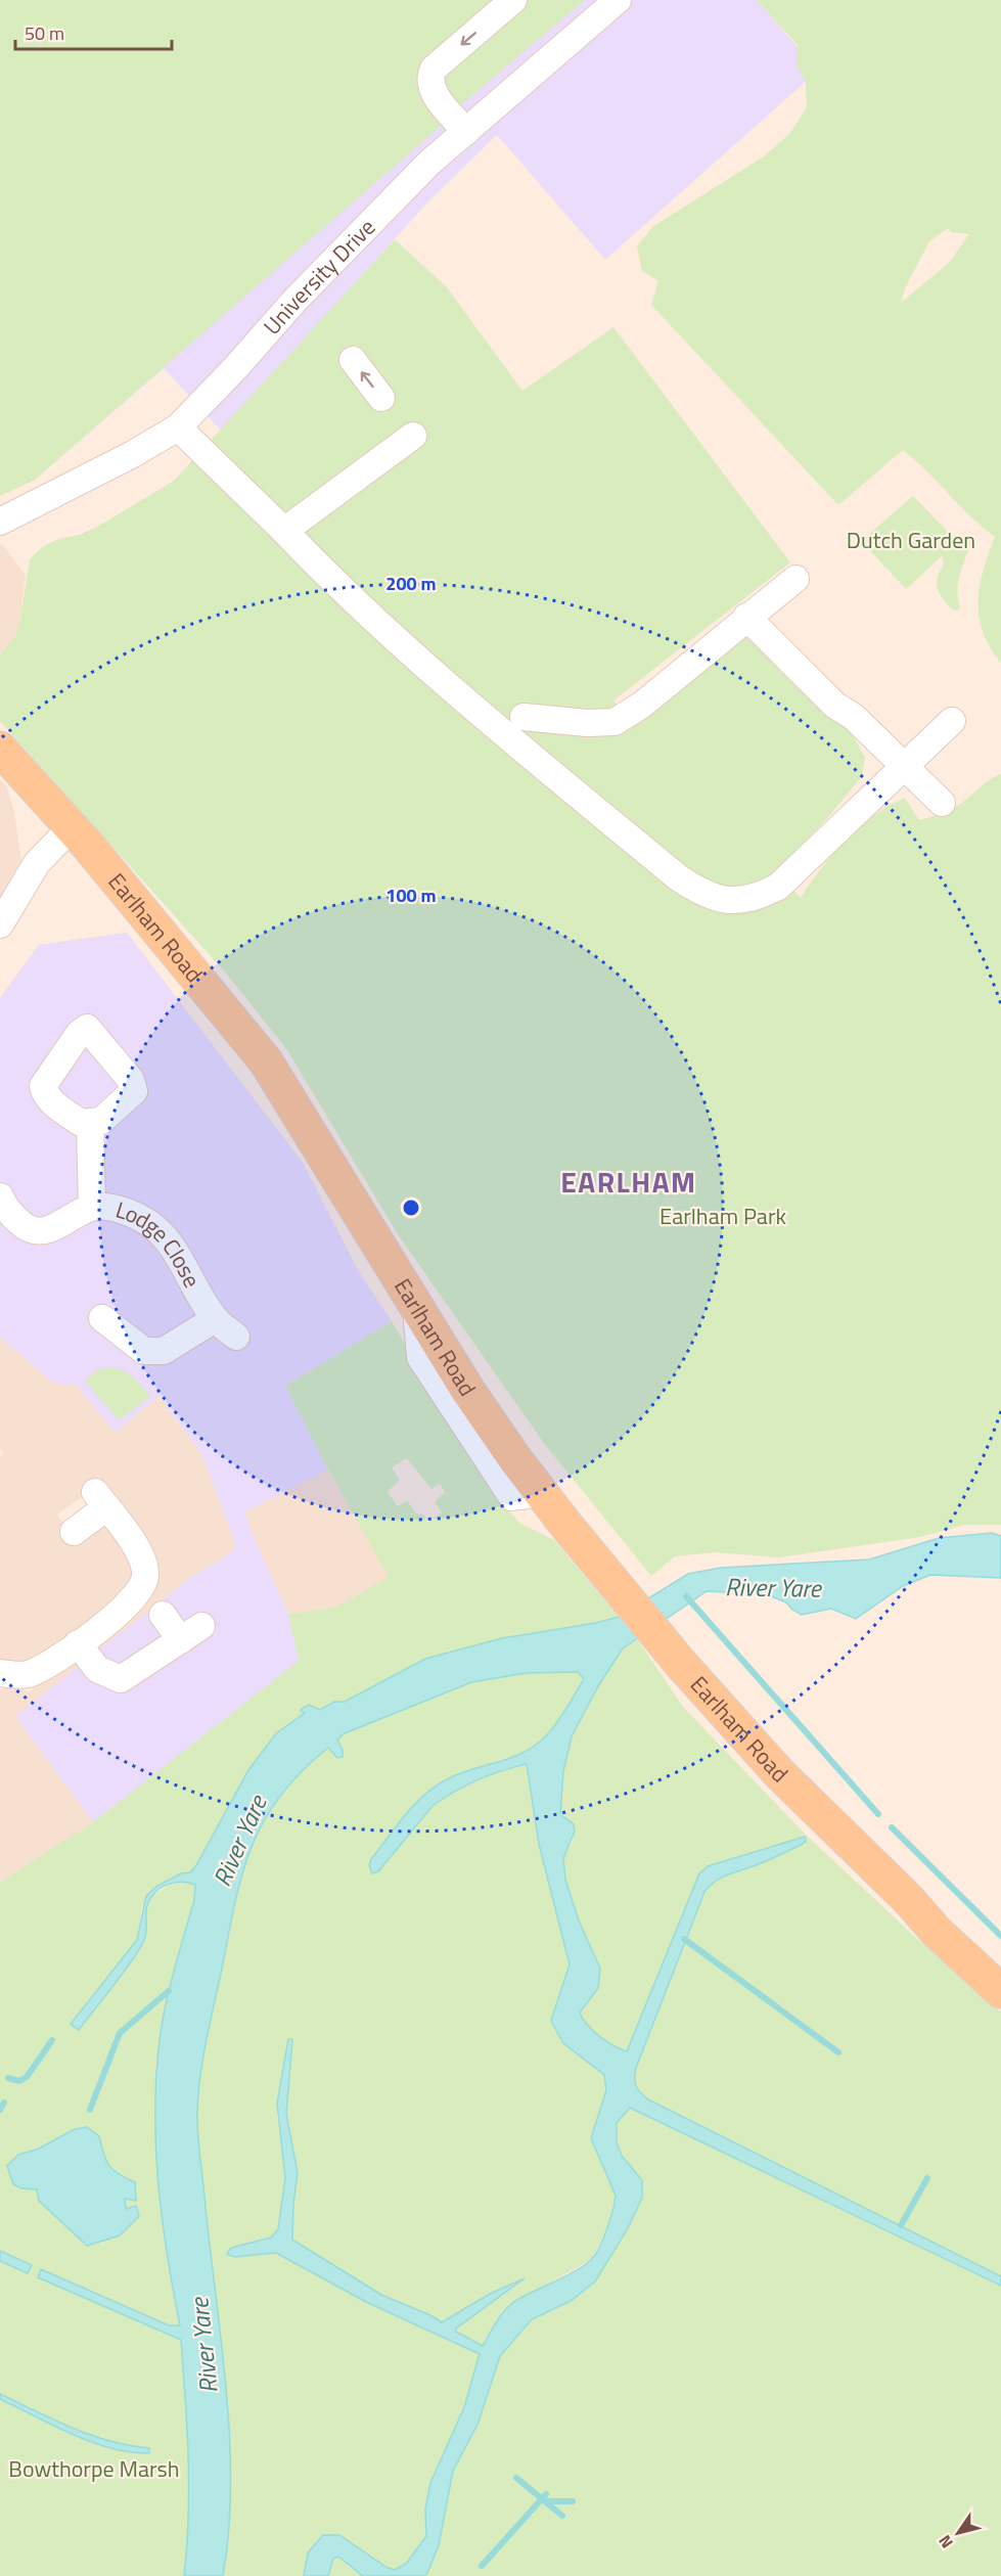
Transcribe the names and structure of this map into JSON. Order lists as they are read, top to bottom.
{
  "streets": {
    "main road": ["Earlham Road"],
    "street": ["University Drive", "Lodge Close"]
  },
  "districts": ["EARLHAM"],
  "water": ["River Yare"],
  "parks": ["Dutch Garden", "Earlham Park", "Bowthorpe Marsh"],
  "scale_bar": "50 m",
  "north": "bottom left",
  "rings": ["200 m", "100 m"]
}
